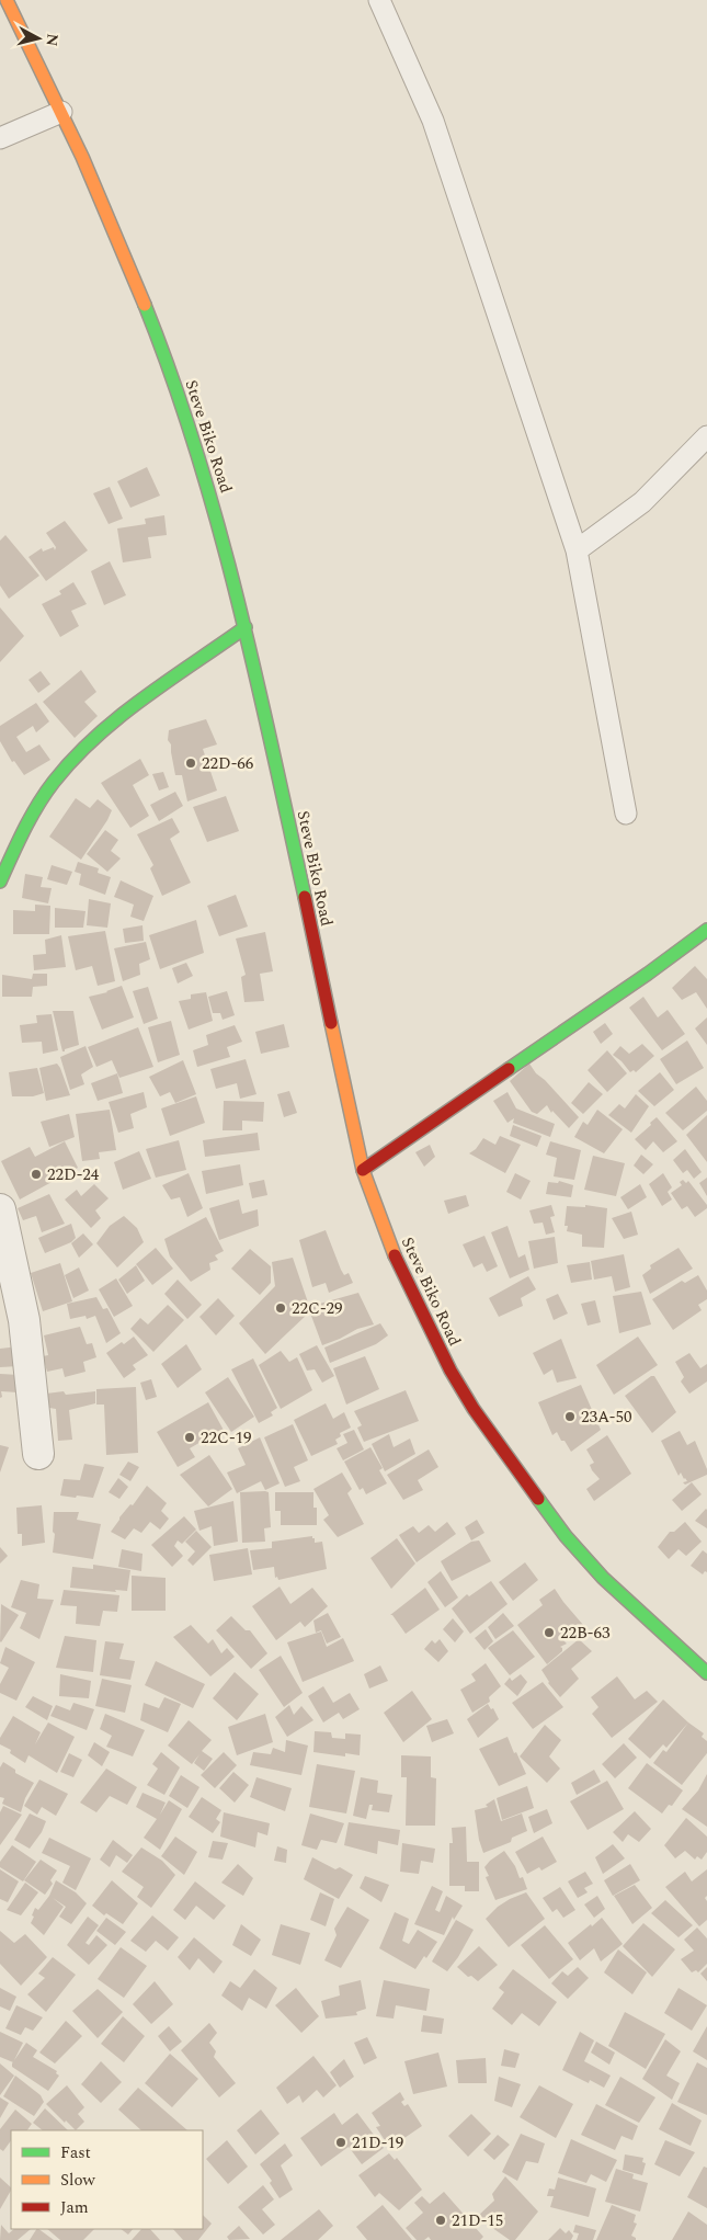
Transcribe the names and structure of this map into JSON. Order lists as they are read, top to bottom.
{
  "streets": {
    "street": ["Steve Biko Road"]
  },
  "places": [
    "22D-66",
    "22D-24",
    "22C-29",
    "23A-50",
    "22C-19",
    "22B-63",
    "21D-19",
    "21D-15"
  ],
  "legend": ["Fast", "Slow", "Jam"],
  "north": "right"
}
